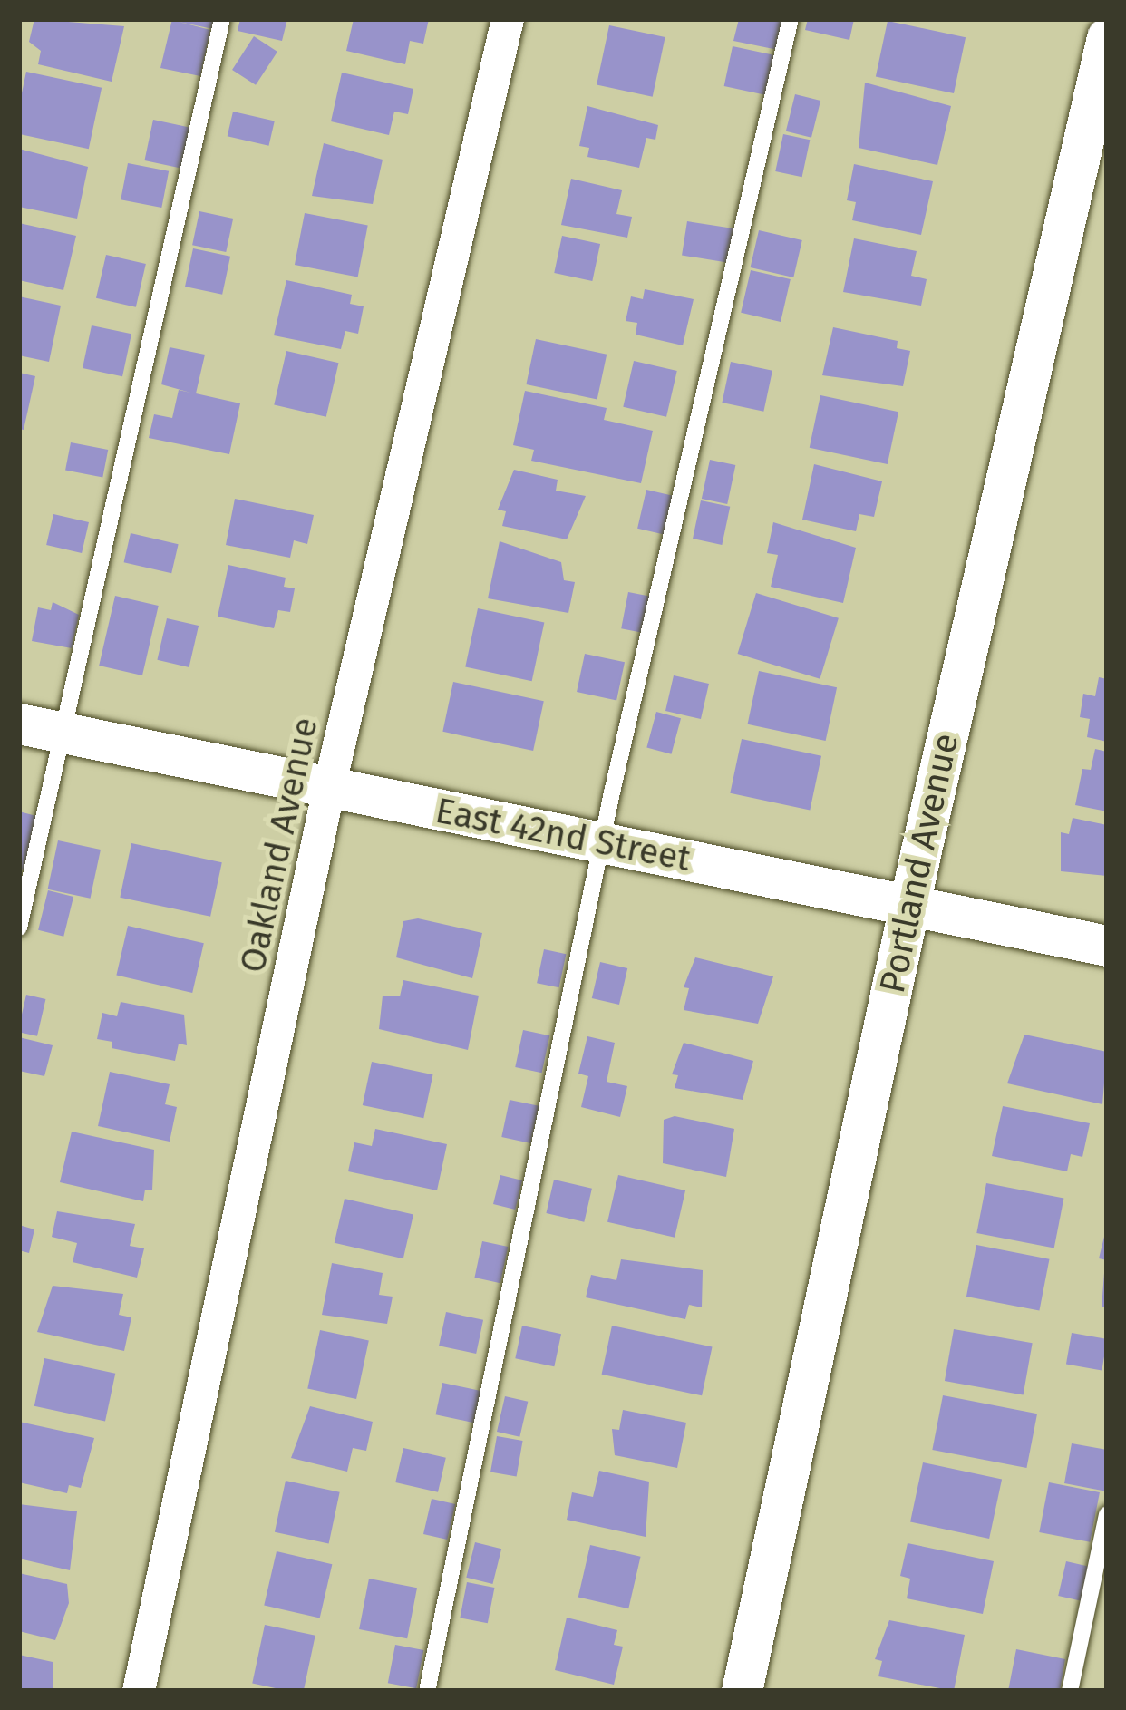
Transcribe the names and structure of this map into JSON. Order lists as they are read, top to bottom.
{
  "streets": {
    "street": ["East 42nd Street", "Oakland Avenue", "Portland Avenue"]
  },
  "crossings": [
    ["East 42nd Street", "Oakland Avenue"],
    ["East 42nd Street", "Portland Avenue"]
  ]
}
